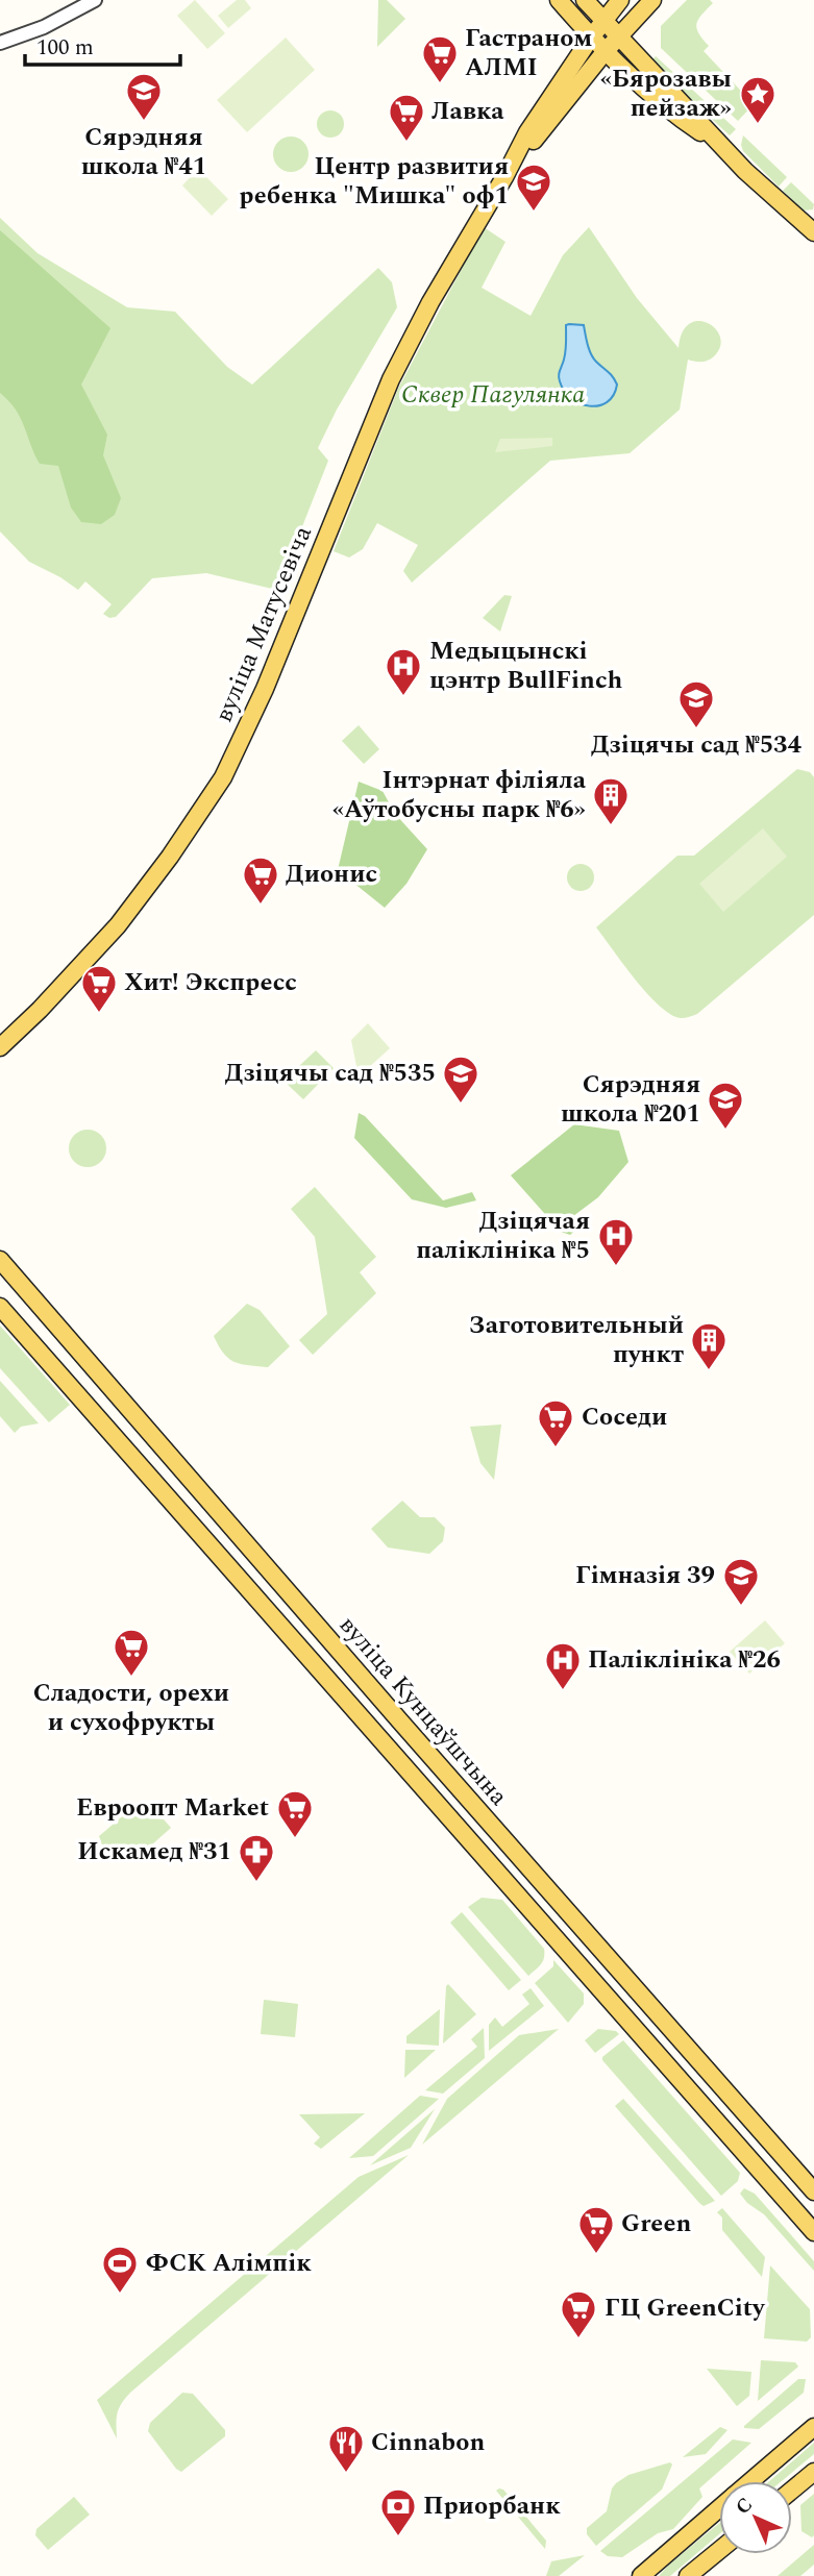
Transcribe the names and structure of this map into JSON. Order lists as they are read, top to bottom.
{
  "streets": {
    "main road": ["вуліца Матусевіча", "вуліца Кунцаўшчына"]
  },
  "parks": ["Сквер Пагулянка"],
  "places": {
    "supermarket": [
      "Гастраном АЛМІ",
      "Лавка",
      "Дионис",
      "Хит! Экспресс",
      "Соседи",
      "Сладости, орехи и сухофрукты",
      "Евроопт Market",
      "Green",
      "ГЦ GreenCity"
    ],
    "school or university": [
      "Сярэдняя школа №41",
      "Центр развития ребенка \"Мишка\" оф1",
      "Дзіцячы сад №534",
      "Дзіцячы сад №535",
      "Сярэдняя школа №201",
      "Гімназія 39"
    ],
    "place": ["«Бярозавы пейзаж»"],
    "hospital": ["Медыцынскі цэнтр BullFinch", "Дзіцячая паліклініка №5", "Паліклініка №26"],
    "building": ["Інтэрнат філіяла «Аўтобусны парк №6»", "Заготовительный пункт"],
    "pharmacy": ["Искамед №31"],
    "sports": ["ФСК Алімпік"],
    "restaurant": ["Cinnabon"],
    "bank": ["Приорбанк"]
  },
  "scale_bar": "100 m",
  "north": "top left"
}
